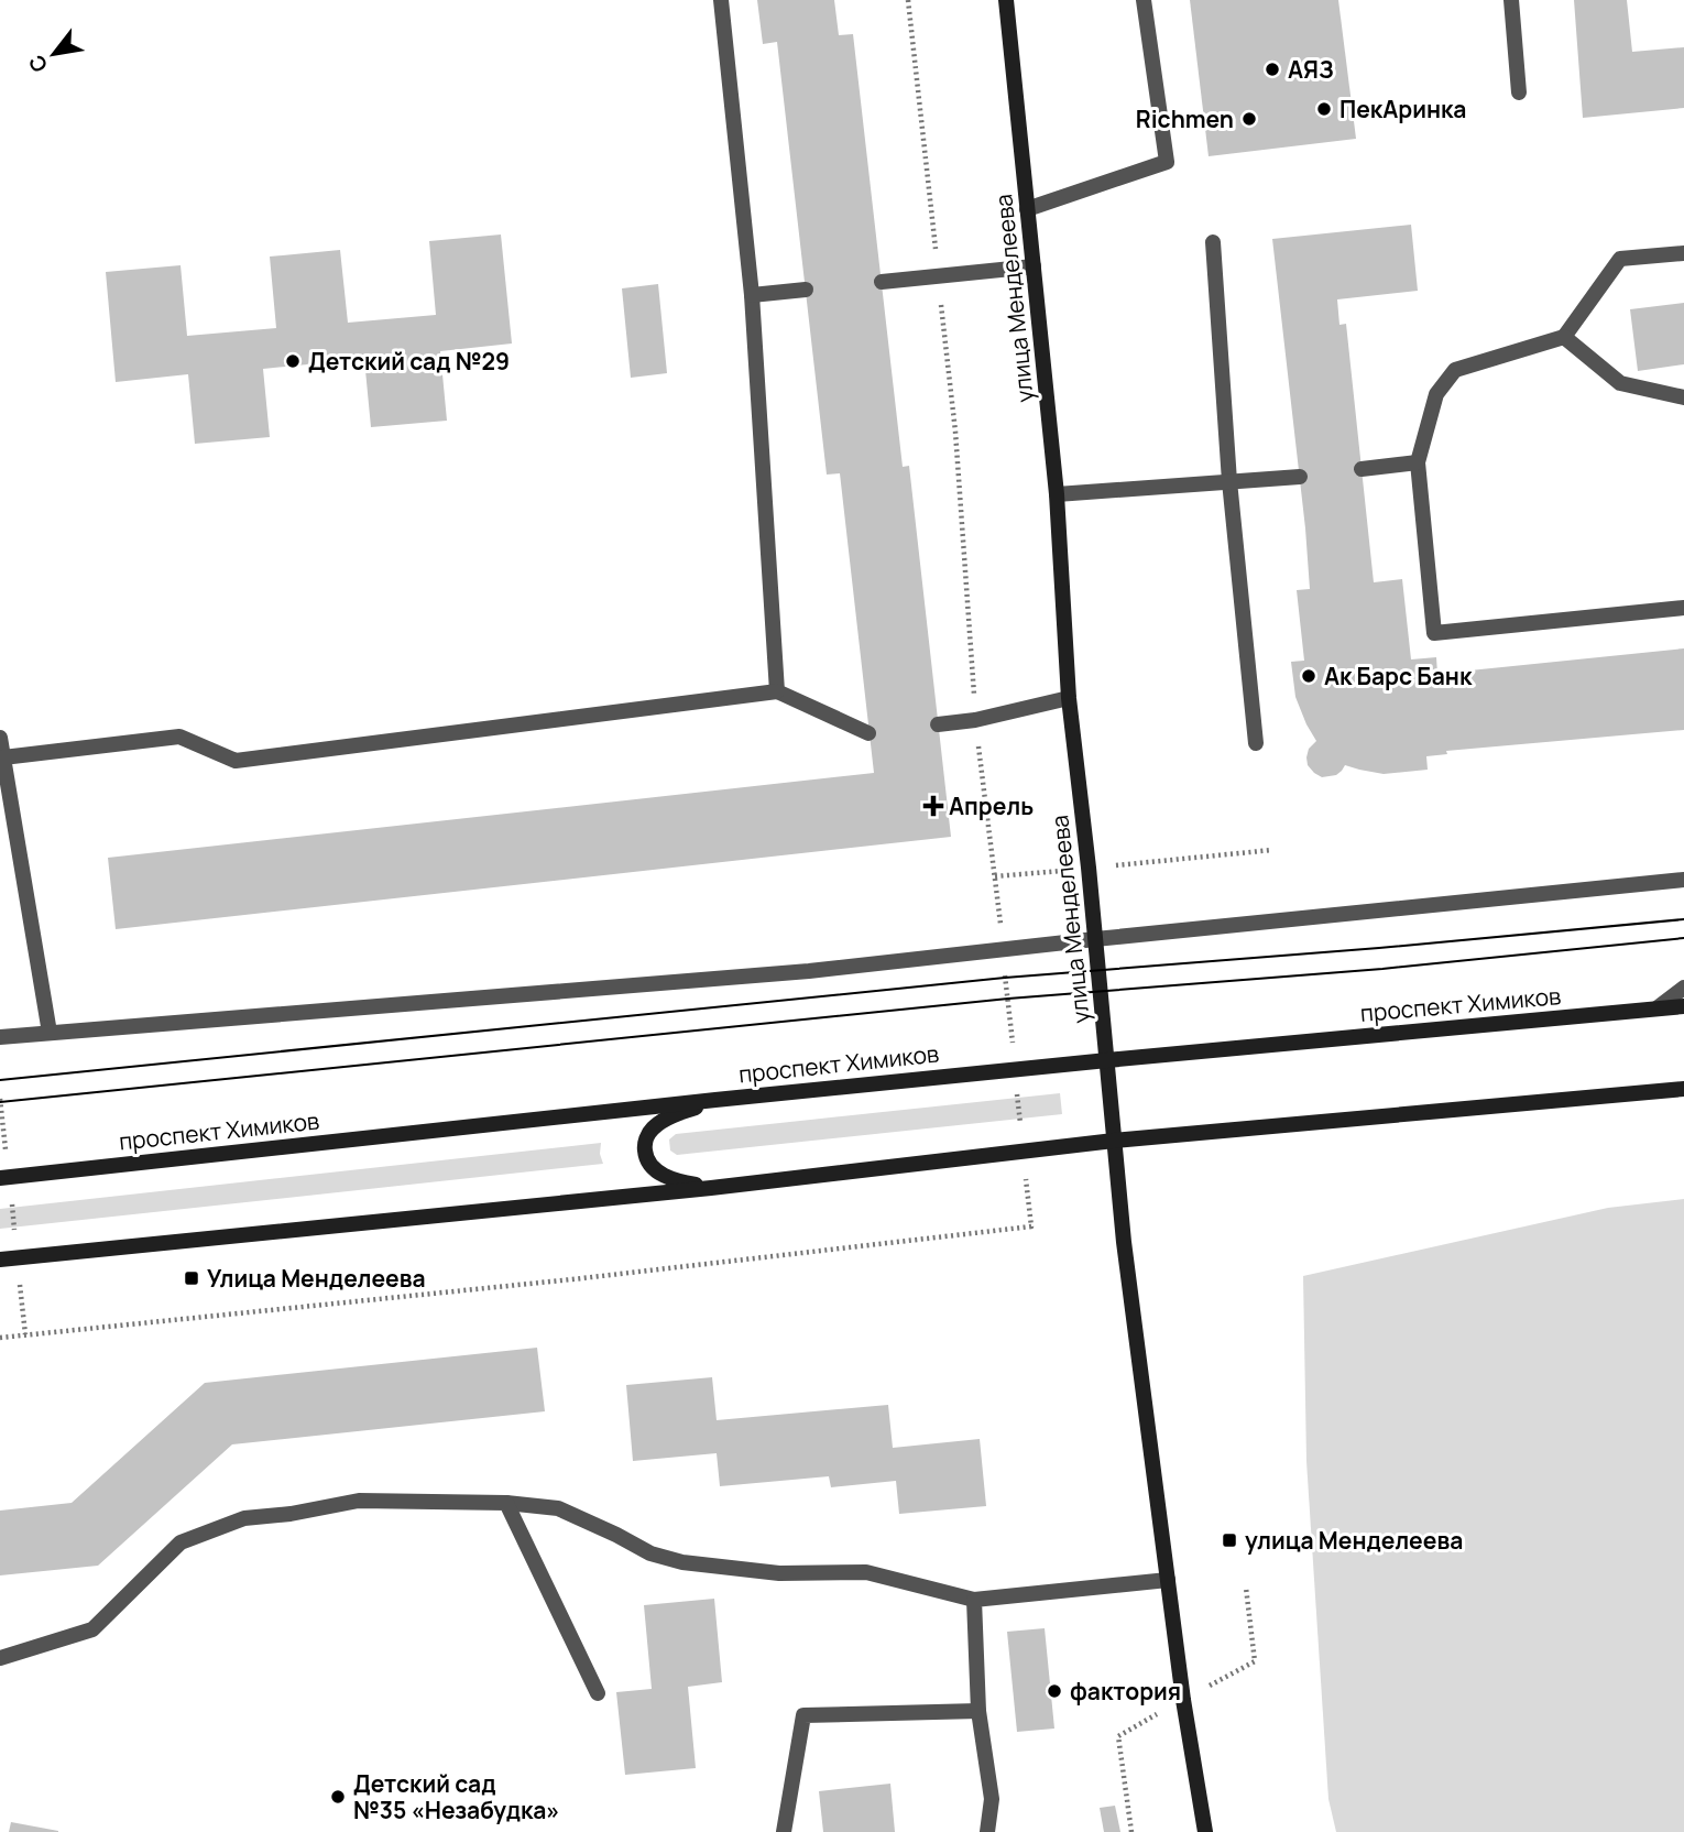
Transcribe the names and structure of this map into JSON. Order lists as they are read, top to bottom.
{
  "streets": {
    "main road": ["улица Менделеева", "проспект Химиков"]
  },
  "crossings": [
    ["улица Менделеева", "проспект Химиков"]
  ],
  "places": {
    "other": [
      "АЯЗ",
      "ПекАринка",
      "Richmen",
      "Детский сад №29",
      "Ак Барс Банк",
      "фактория",
      "Детский сад №35 «Незабудка»"
    ],
    "health": ["Апрель"],
    "transit": ["Улица Менделеева", "улица Менделеева"]
  },
  "north": "bottom left"
}
